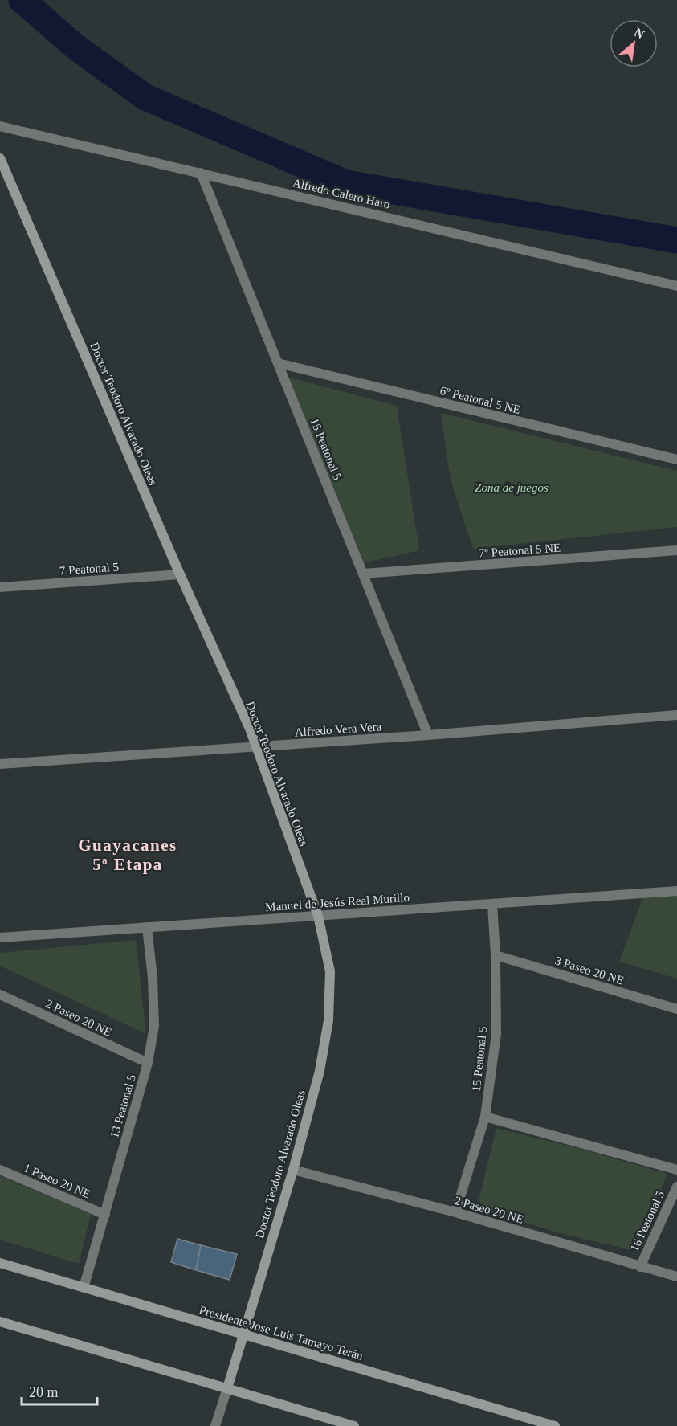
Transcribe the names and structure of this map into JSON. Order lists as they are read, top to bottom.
{
  "streets": {
    "street": [
      "Alfredo Calero Haro",
      "6º Peatonal 5 NE",
      "Doctor Teodoro Alvarado Oleas",
      "15 Peatonal 5",
      "7º Peatonal 5 NE",
      "7 Peatonal 5",
      "Alfredo Vera Vera",
      "Manuel de Jesús Real Murillo",
      "3 Paseo 20 NE",
      "2 Paseo 20 NE",
      "13 Peatonal 5",
      "1 Paseo 20 NE",
      "16 Peatonal 5",
      "Presidente Jose Luis Tamayo Terán"
    ]
  },
  "crossings": [
    ["Alfredo Calero Haro", "15 Peatonal 5"],
    ["6º Peatonal 5 NE", "15 Peatonal 5"],
    ["Doctor Teodoro Alvarado Oleas", "7 Peatonal 5"],
    ["Doctor Teodoro Alvarado Oleas", "Alfredo Vera Vera"],
    ["Doctor Teodoro Alvarado Oleas", "Manuel de Jesús Real Murillo"],
    ["Doctor Teodoro Alvarado Oleas", "2 Paseo 20 NE"],
    ["Doctor Teodoro Alvarado Oleas", "Presidente Jose Luis Tamayo Terán"],
    ["15 Peatonal 5", "7º Peatonal 5 NE"],
    ["15 Peatonal 5", "Alfredo Vera Vera"],
    ["15 Peatonal 5", "Manuel de Jesús Real Murillo"],
    ["15 Peatonal 5", "3 Paseo 20 NE"],
    ["15 Peatonal 5", "2 Paseo 20 NE"],
    ["Manuel de Jesús Real Murillo", "13 Peatonal 5"],
    ["2 Paseo 20 NE", "13 Peatonal 5"],
    ["2 Paseo 20 NE", "16 Peatonal 5"],
    ["13 Peatonal 5", "1 Paseo 20 NE"],
    ["13 Peatonal 5", "Presidente Jose Luis Tamayo Terán"]
  ],
  "districts": ["Guayacanes 5ª Etapa"],
  "parks": ["Zona de juegos"],
  "scale_bar": "20 m",
  "north": "top right"
}
